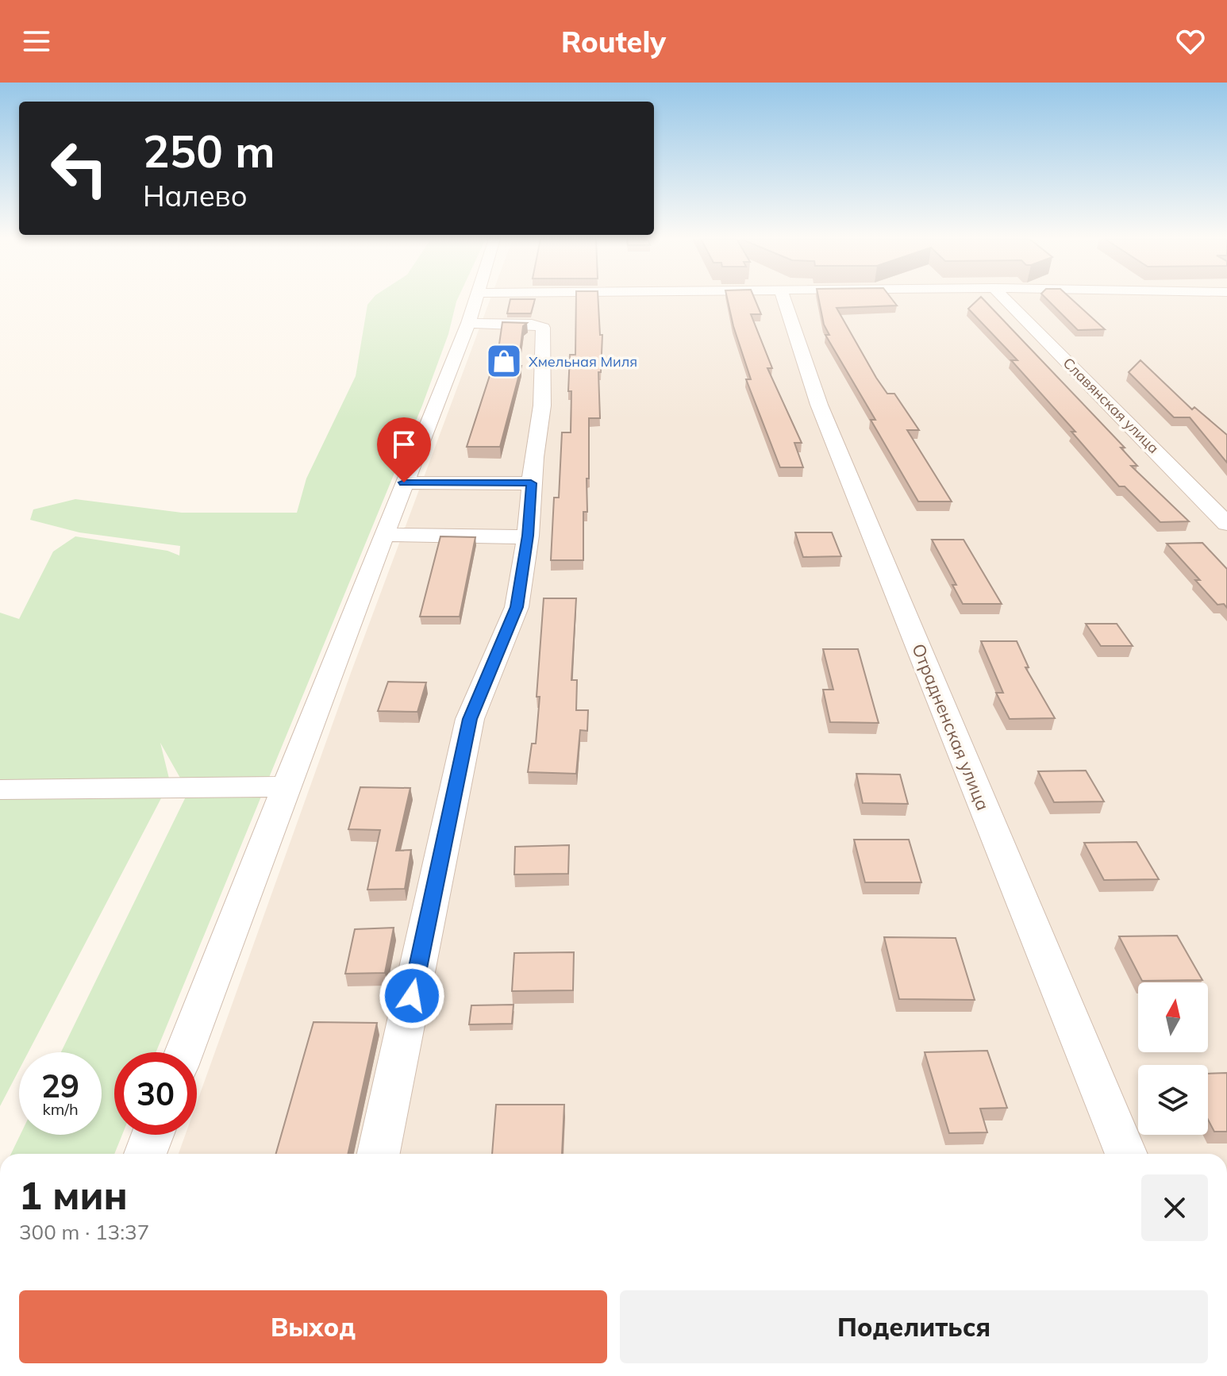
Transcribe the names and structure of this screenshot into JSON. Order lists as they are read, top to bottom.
{
  "streets": {
    "street": ["Славянская улица", "Отрадненская улица"]
  },
  "places": {
    "shop": ["Хмельная Миля"]
  },
  "north": "top",
  "page": {
    "header": "Routely",
    "turn": ["250 m", "Налево"],
    "speed": "29 km/h",
    "limit": "30",
    "heading": ["1 мин", "300 m · 13:37"],
    "buttons": ["Выход", "Поделиться"]
  }
}
